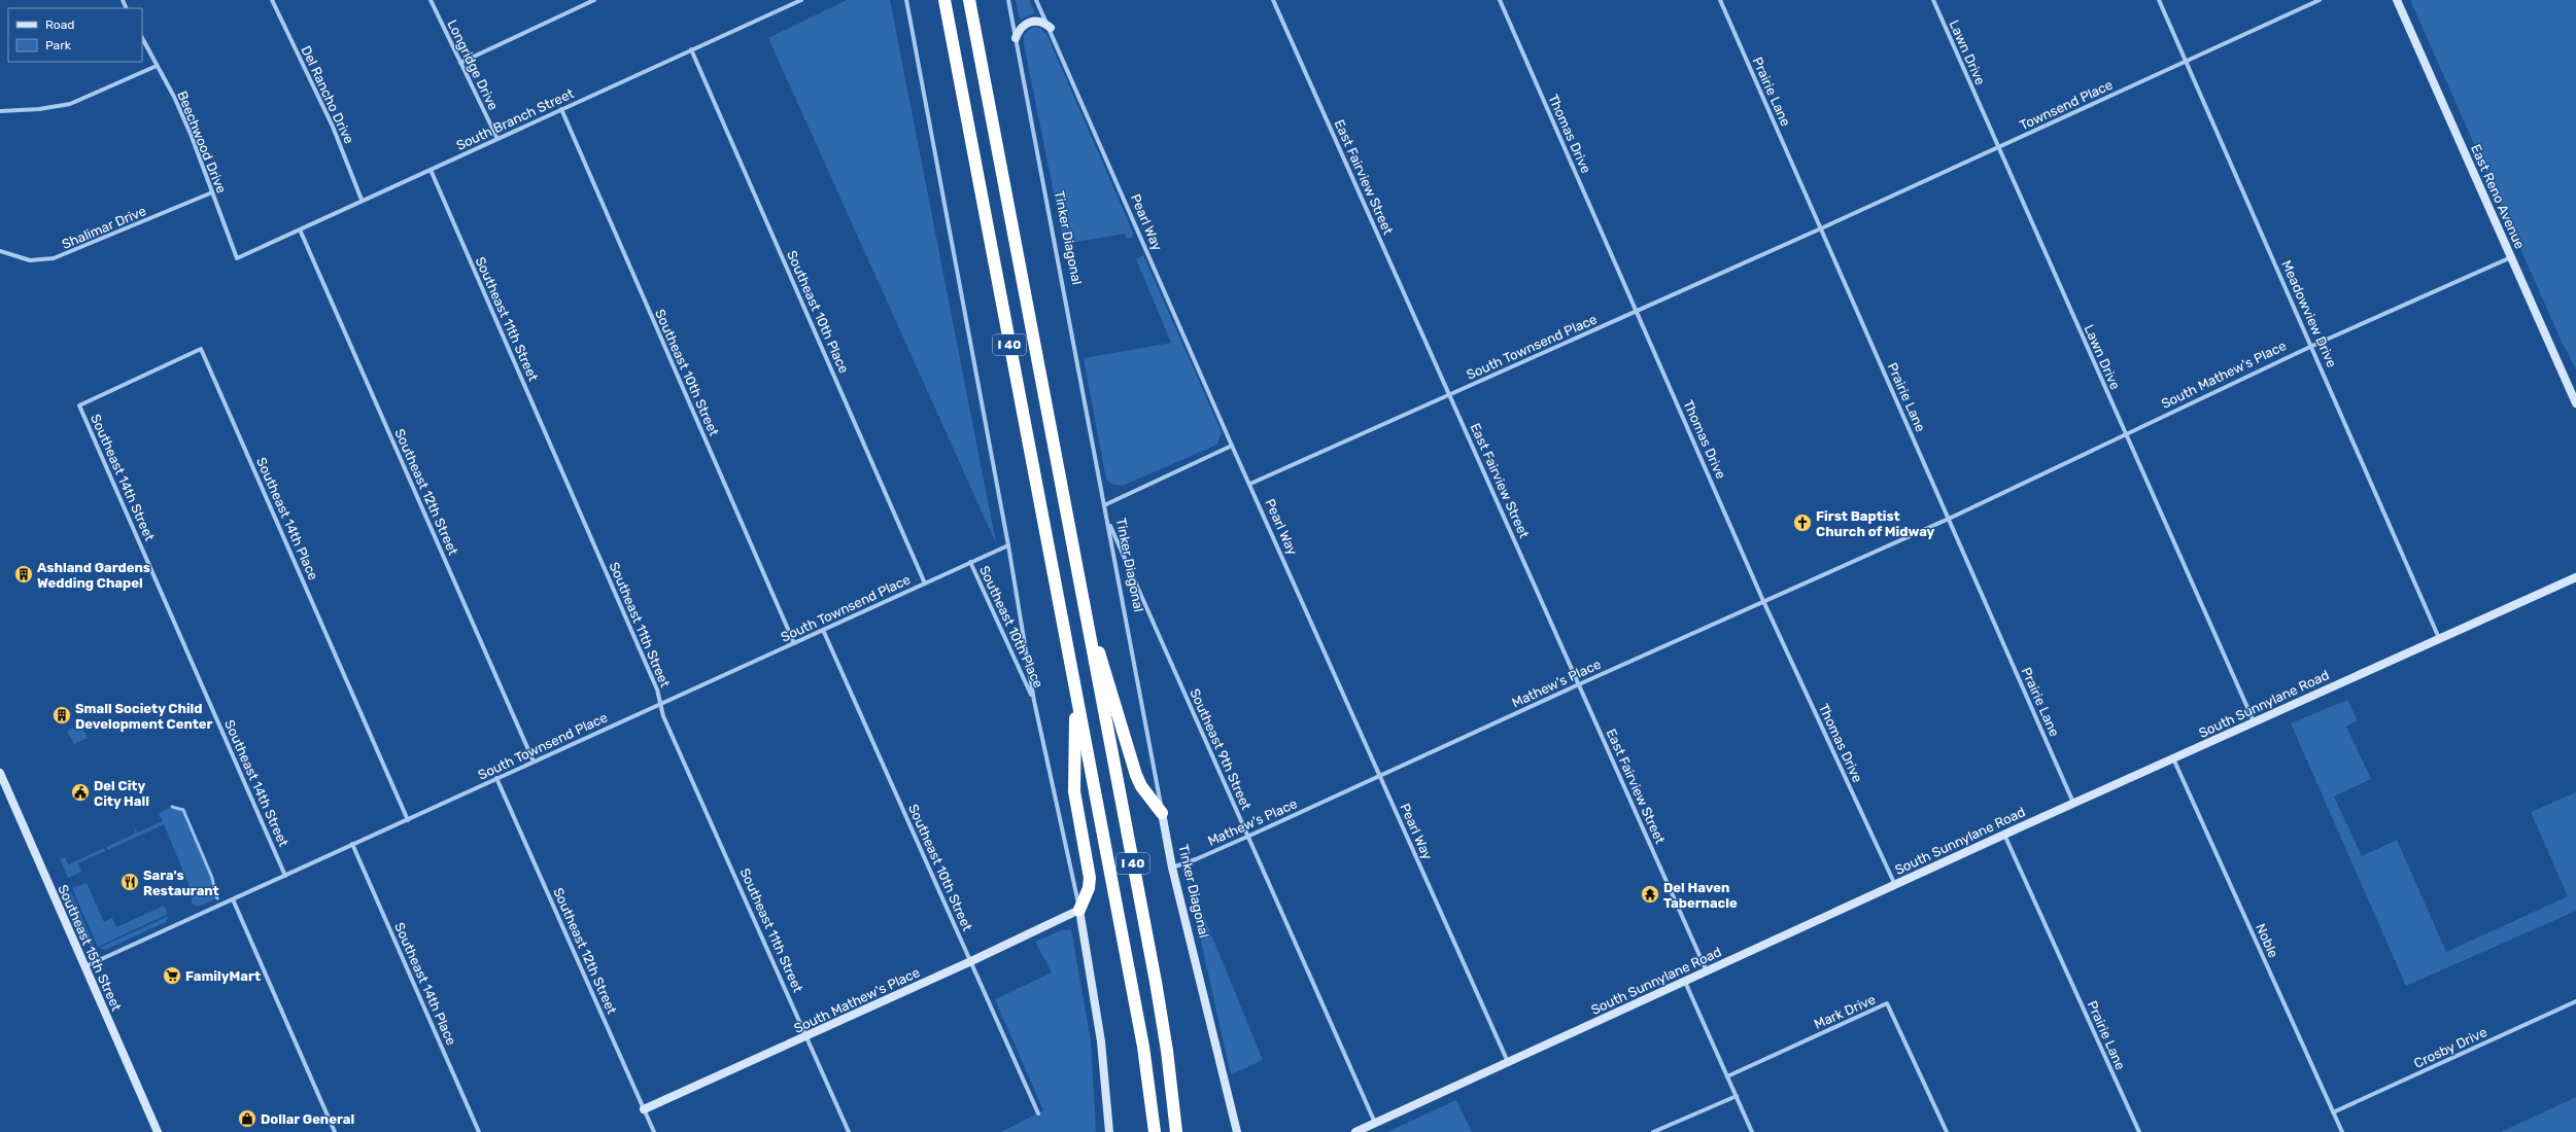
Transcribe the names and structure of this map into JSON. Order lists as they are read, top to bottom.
{
  "streets": {
    "highway": ["I 40"],
    "main road": [
      "East Reno Avenue",
      "Tinker Diagonal",
      "South Mathew's Place",
      "South Sunnylane Road",
      "Southeast 15th Street"
    ],
    "street": [
      "Lawn Drive",
      "Longridge Drive",
      "Prairie Lane",
      "Del Rancho Drive",
      "Townsend Place",
      "South Branch Street",
      "Thomas Drive",
      "Beechwood Drive",
      "East Fairview Street",
      "Pearl Way",
      "Shalimar Drive",
      "Southeast 10th Place",
      "Meadowview Drive",
      "Southeast 11th Street",
      "South Townsend Place",
      "Southeast 10th Street",
      "Southeast 14th Street",
      "Southeast 12th Street",
      "Southeast 14th Place",
      "Mathew's Place",
      "Southeast 9th Street",
      "Noble",
      "Mark Drive",
      "Crosby Drive"
    ]
  },
  "crossings": [
    ["Lawn Drive", "Townsend Place"],
    ["Lawn Drive", "South Mathew's Place"],
    ["Lawn Drive", "South Sunnylane Road"],
    ["Longridge Drive", "South Branch Street"],
    ["Prairie Lane", "Townsend Place"],
    ["Prairie Lane", "South Townsend Place"],
    ["Prairie Lane", "South Mathew's Place"],
    ["Prairie Lane", "Mathew's Place"],
    ["Prairie Lane", "South Sunnylane Road"],
    ["Del Rancho Drive", "South Branch Street"],
    ["Townsend Place", "Meadowview Drive"],
    ["Townsend Place", "South Townsend Place"],
    ["South Branch Street", "Beechwood Drive"],
    ["South Branch Street", "Southeast 10th Place"],
    ["South Branch Street", "Southeast 11th Street"],
    ["South Branch Street", "Southeast 10th Street"],
    ["South Branch Street", "Southeast 12th Street"],
    ["Thomas Drive", "South Townsend Place"],
    ["Thomas Drive", "Mathew's Place"],
    ["Thomas Drive", "South Sunnylane Road"],
    ["Beechwood Drive", "Shalimar Drive"],
    ["East Fairview Street", "South Townsend Place"],
    ["East Fairview Street", "Mathew's Place"],
    ["East Fairview Street", "South Sunnylane Road"],
    ["East Reno Avenue", "South Mathew's Place"],
    ["Pearl Way", "South Townsend Place"],
    ["Pearl Way", "Mathew's Place"],
    ["Pearl Way", "South Sunnylane Road"],
    ["Tinker Diagonal", "Mathew's Place"],
    ["Tinker Diagonal", "Southeast 9th Street"],
    ["Southeast 10th Place", "South Townsend Place"],
    ["Meadowview Drive", "South Mathew's Place"],
    ["Meadowview Drive", "South Sunnylane Road"],
    ["Southeast 11th Street", "South Townsend Place"],
    ["Southeast 11th Street", "South Mathew's Place"],
    ["South Townsend Place", "Southeast 10th Street"],
    ["South Townsend Place", "Southeast 14th Street"],
    ["South Townsend Place", "Southeast 12th Street"],
    ["South Townsend Place", "Southeast 14th Place"],
    ["South Townsend Place", "Southeast 15th Street"],
    ["Southeast 10th Street", "South Mathew's Place"],
    ["South Mathew's Place", "Southeast 12th Street"],
    ["South Mathew's Place", "Mathew's Place"],
    ["Southeast 14th Street", "Southeast 14th Place"],
    ["Mathew's Place", "Southeast 9th Street"],
    ["South Sunnylane Road", "Southeast 9th Street"],
    ["South Sunnylane Road", "Noble"],
    ["Noble", "Crosby Drive"]
  ],
  "places": {
    "church": ["First Baptist Church of Midway"],
    "building": ["Ashland Gardens Wedding Chapel", "Small Society Child Development Center"],
    "public building": ["Del City City Hall"],
    "restaurant": ["Sara's Restaurant"],
    "temple": ["Del Haven Tabernacle"],
    "supermarket": ["FamilyMart"],
    "shop": ["Dollar General"]
  },
  "legend": ["Road", "Park"]
}
